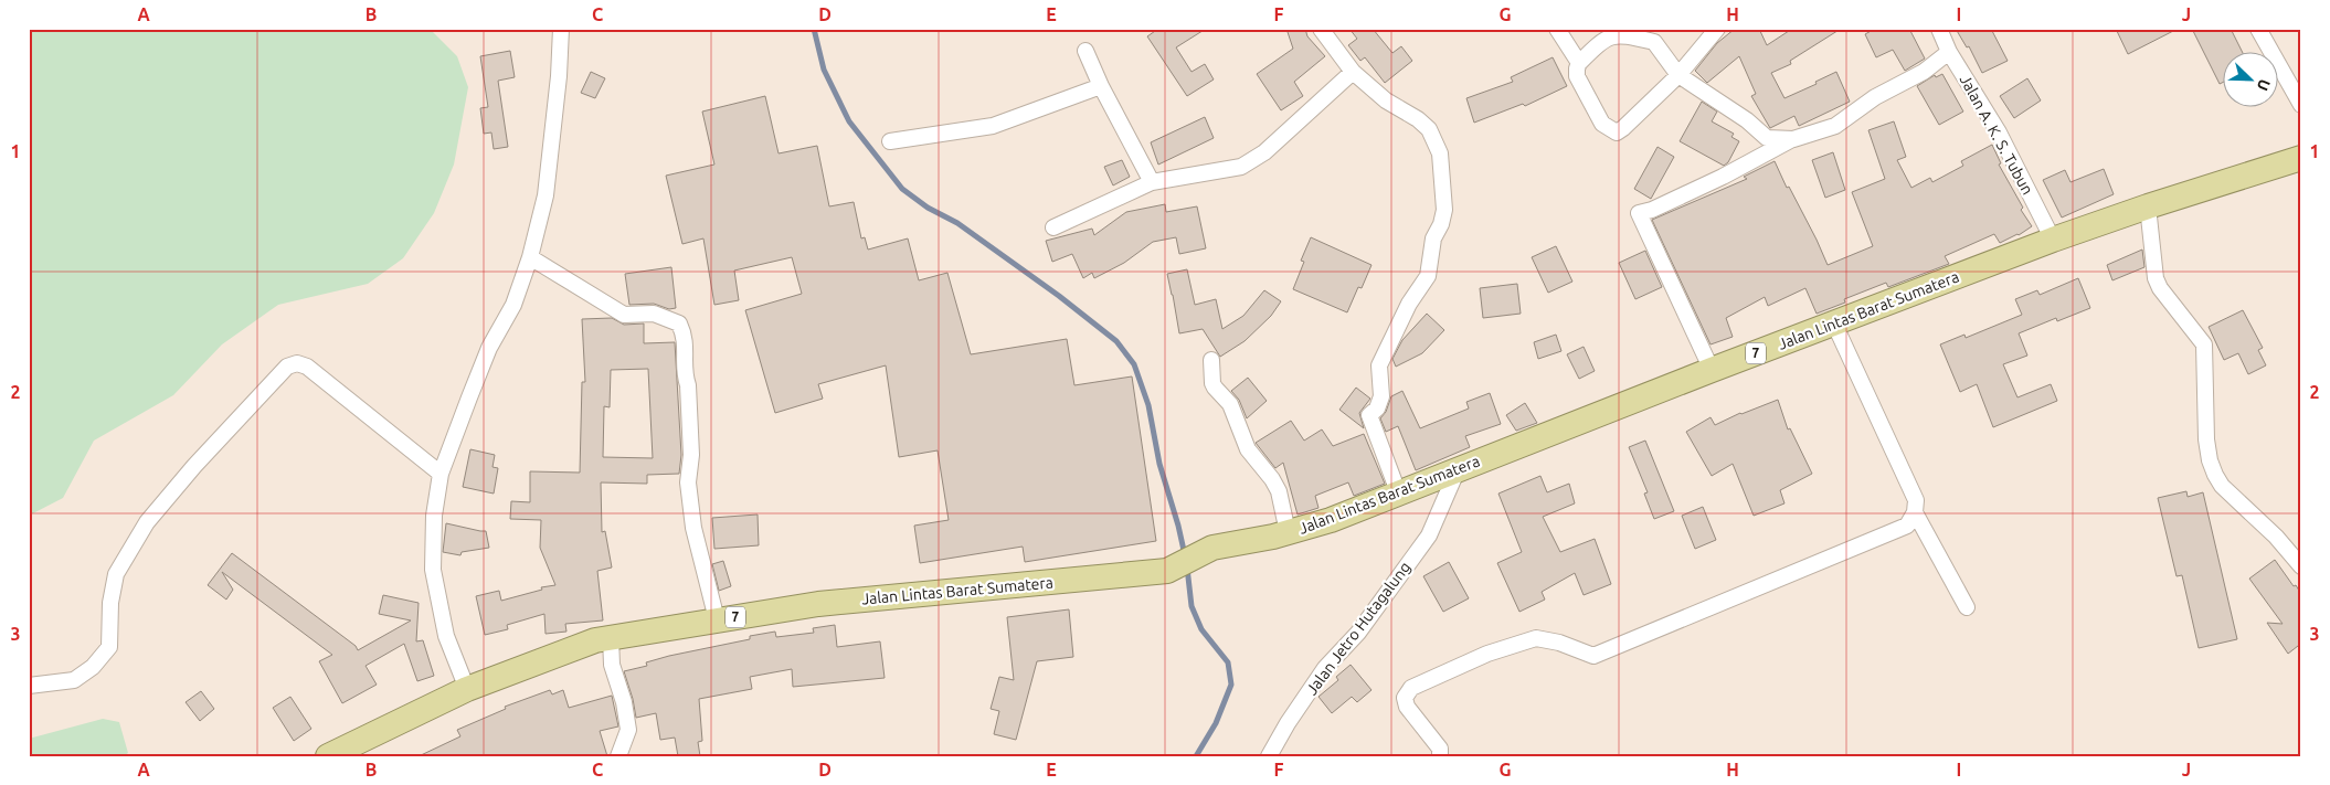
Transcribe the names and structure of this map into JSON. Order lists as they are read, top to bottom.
{
  "streets": {
    "highway": ["Jalan Lintas Barat Sumatera", "7"],
    "street": ["Jalan A. K. S. Tubun", "Jalan Jetro Hutagalung"]
  },
  "crossings": [
    ["Jalan A. K. S. Tubun", "Jalan Lintas Barat Sumatera"],
    ["Jalan Lintas Barat Sumatera", "Jalan Jetro Hutagalung"]
  ],
  "north": "bottom right",
  "grid": {
    "columns": [
      "A",
      "B",
      "C",
      "D",
      "E",
      "F",
      "G",
      "H",
      "I",
      "J"
    ],
    "rows": ["1", "2", "3"]
  }
}
